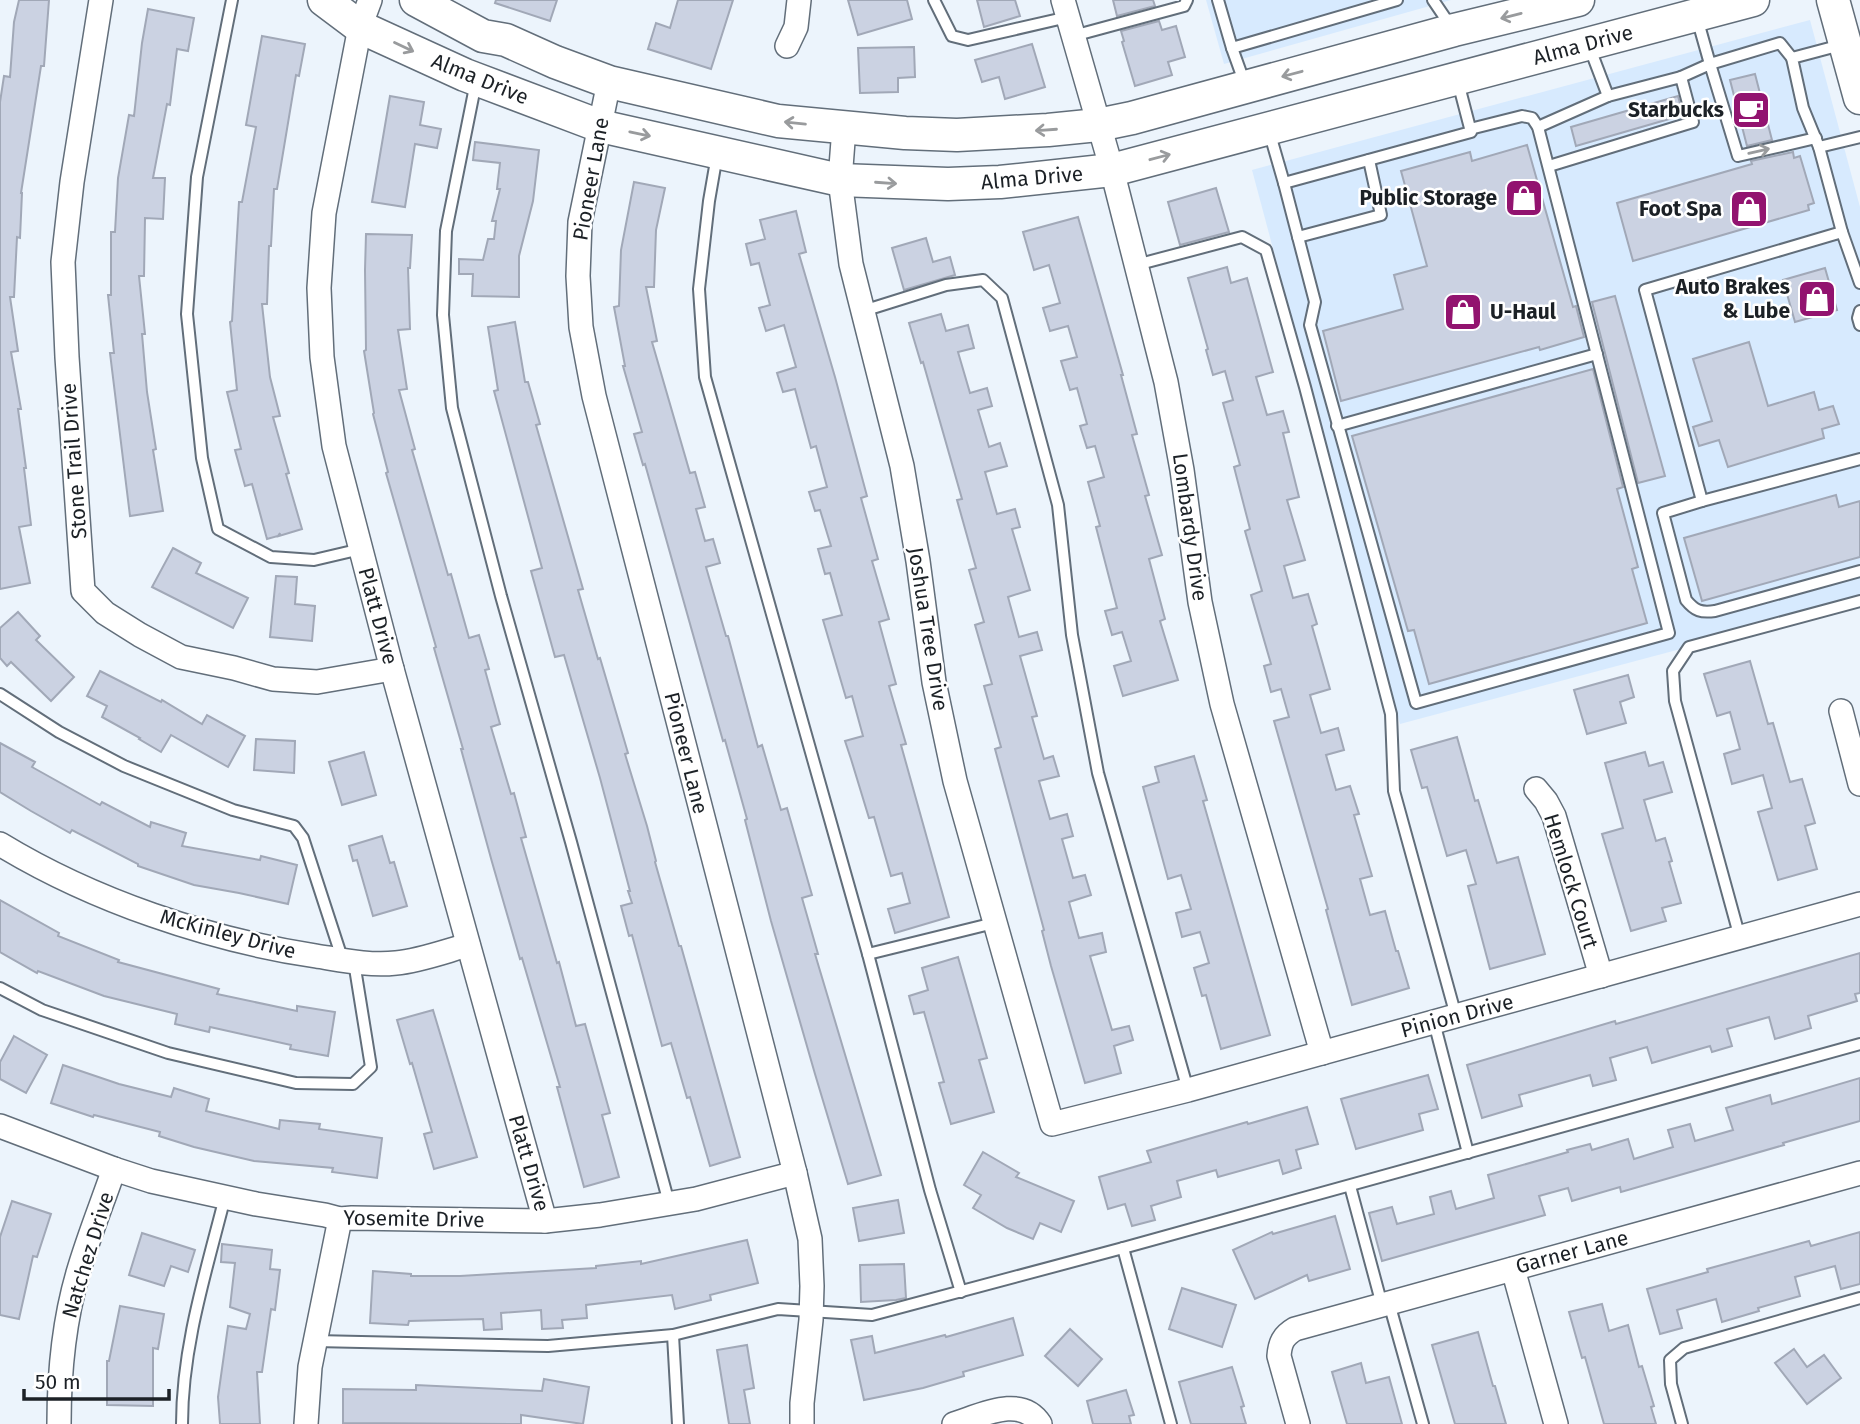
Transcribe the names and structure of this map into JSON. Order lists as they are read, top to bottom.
{
  "streets": {
    "main road": ["Alma Drive"],
    "street": [
      "Pioneer Lane",
      "Stone Trail Drive",
      "Lombardy Drive",
      "Platt Drive",
      "Joshua Tree Drive",
      "Hemlock Court",
      "McKinley Drive",
      "Pinion Drive",
      "Yosemite Drive",
      "Garner Lane",
      "Natchez Drive"
    ]
  },
  "crossings": [
    ["Alma Drive", "Pioneer Lane"],
    ["Alma Drive", "Lombardy Drive"],
    ["Alma Drive", "Platt Drive"],
    ["Alma Drive", "Joshua Tree Drive"],
    ["Pioneer Lane", "Yosemite Drive"],
    ["Stone Trail Drive", "Platt Drive"],
    ["Lombardy Drive", "Pinion Drive"],
    ["Platt Drive", "McKinley Drive"],
    ["Platt Drive", "Yosemite Drive"],
    ["Joshua Tree Drive", "Pinion Drive"],
    ["Hemlock Court", "Pinion Drive"],
    ["Yosemite Drive", "Natchez Drive"]
  ],
  "places": {
    "cafe": ["Starbucks"],
    "shop": [
      "Public Storage",
      "Foot Spa",
      "Auto Brakes & Lube",
      "U-Haul"
    ]
  },
  "scale_bar": "50 m"
}
